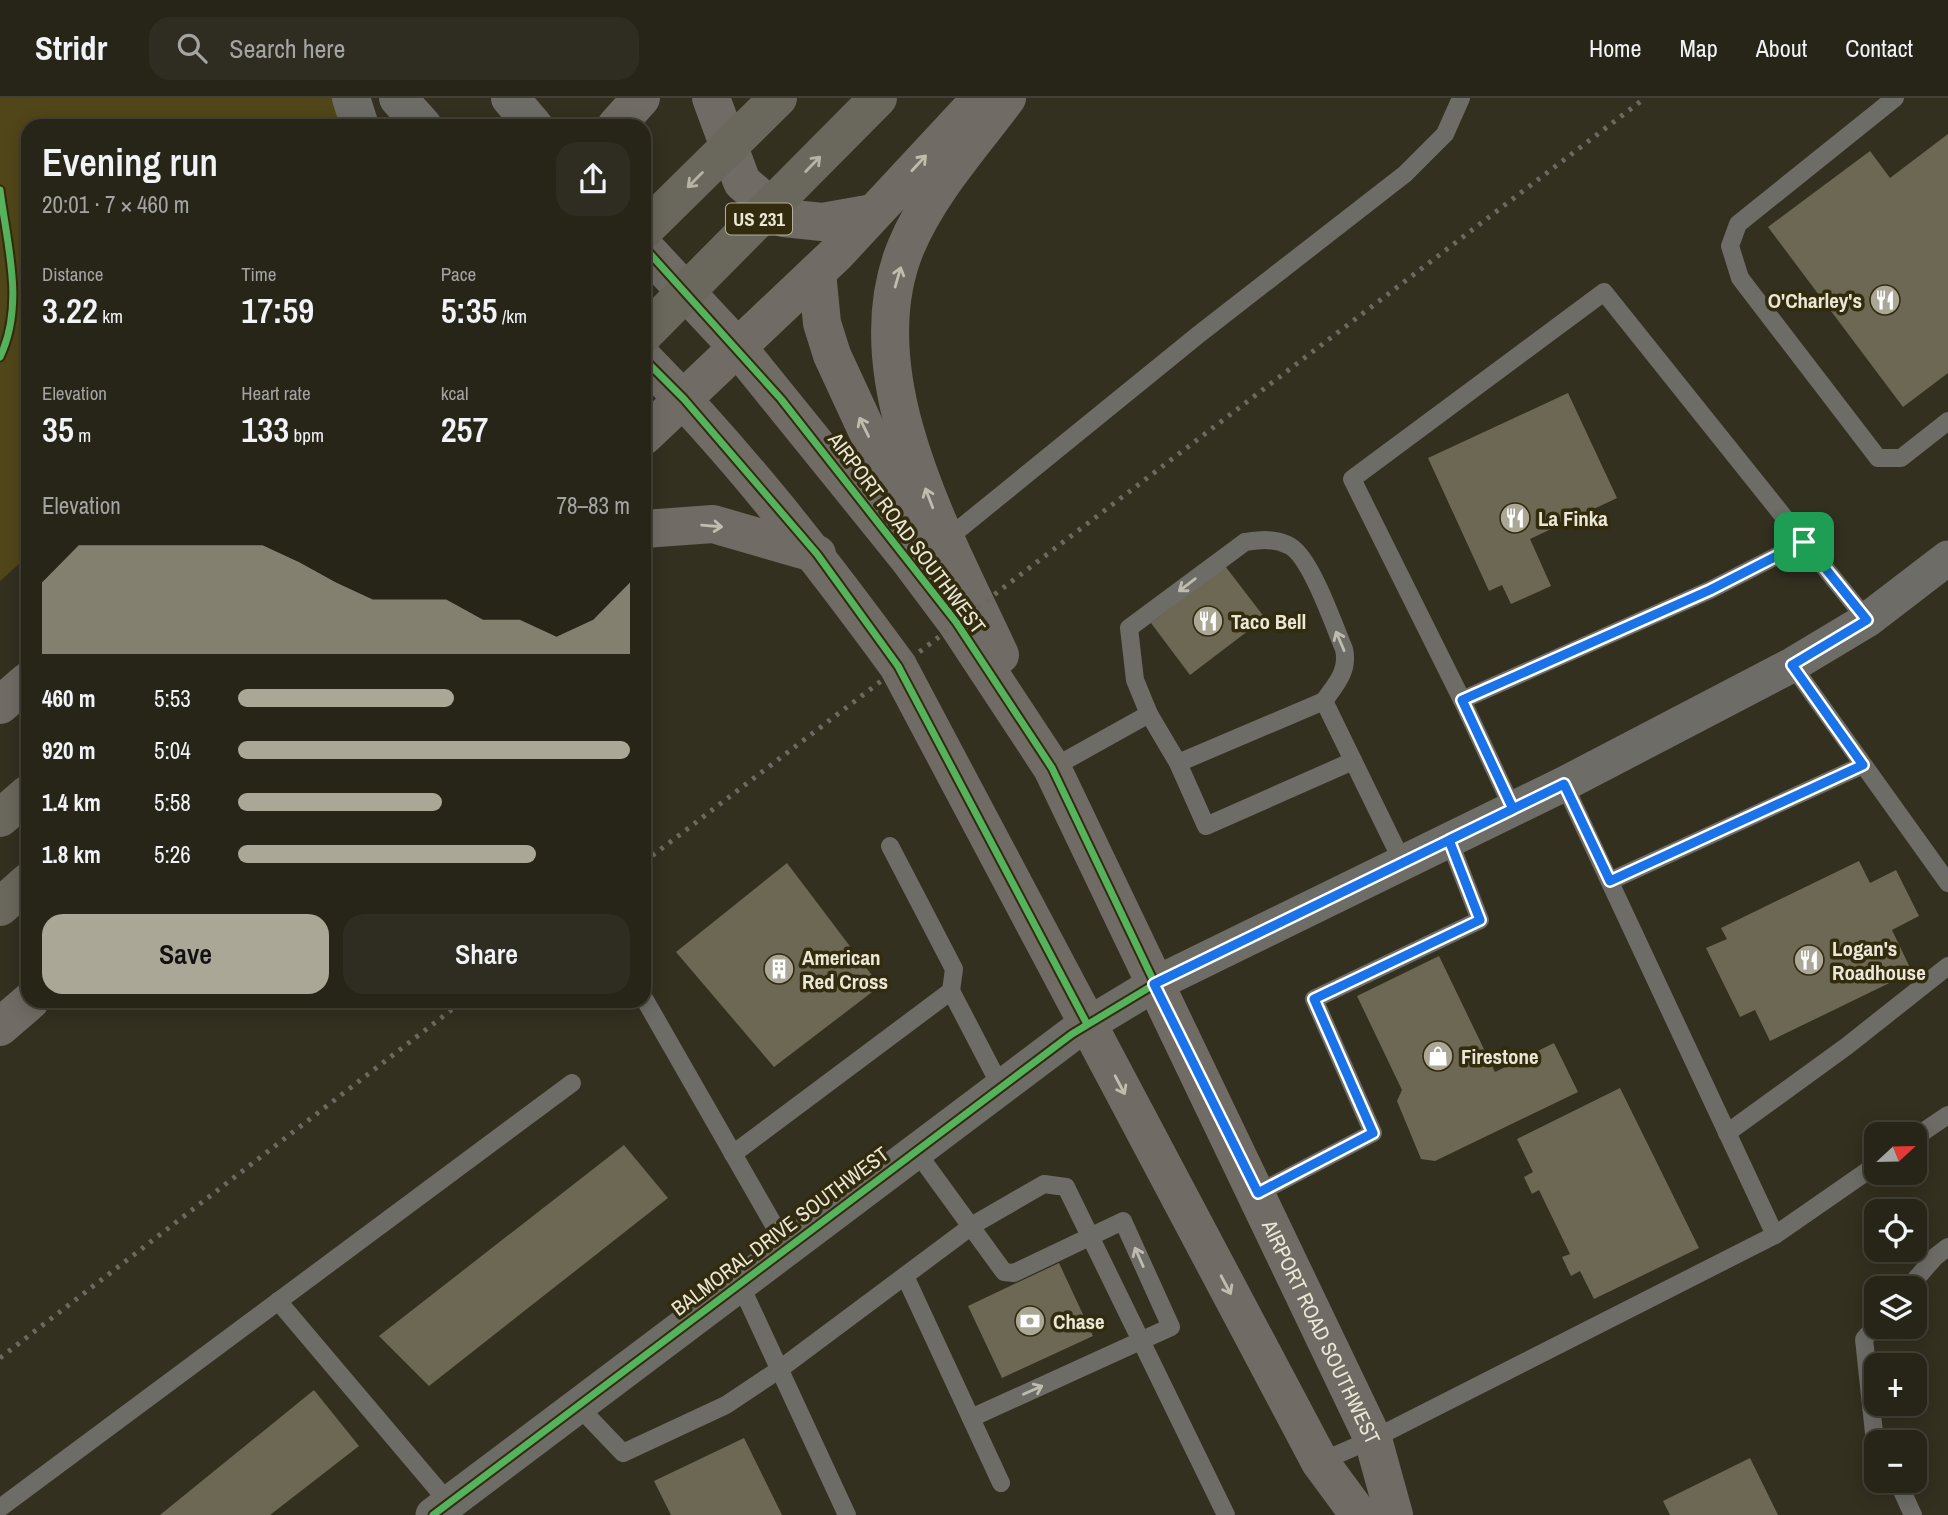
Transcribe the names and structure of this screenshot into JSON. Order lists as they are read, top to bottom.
{
  "streets": {
    "highway": ["US 231"],
    "main road": ["AIRPORT ROAD SOUTHWEST"],
    "street": ["BALMORAL DRIVE SOUTHWEST"]
  },
  "crossings": [
    ["AIRPORT ROAD SOUTHWEST", "BALMORAL DRIVE SOUTHWEST"]
  ],
  "places": {
    "restaurant": [
      "O'Charley's",
      "La Finka",
      "Taco Bell",
      "Logan's Roadhouse"
    ],
    "building": ["American Red Cross"],
    "shop": ["Firestone"],
    "bank": ["Chase"]
  },
  "north": "right",
  "page": {
    "header": "Stridr",
    "search": "Search here",
    "nav": [
      "Home",
      "Map",
      "About",
      "Contact"
    ],
    "heading": ["Evening run", "20:01 · 7 × 460 m"],
    "stats": [
      ["Distance", "3.22 km"],
      ["Time", "17:59"],
      ["Pace", "5:35 /km"],
      ["Elevation", "35 m"],
      ["Heart rate", "133 bpm"],
      ["kcal", "257"]
    ],
    "chart": ["Elevation", "78–83 m"],
    "list": [
      {
        "name": "460 m",
        "note": "5:53"
      },
      {
        "name": "920 m",
        "note": "5:04"
      },
      {
        "name": "1.4 km",
        "note": "5:58"
      },
      {
        "name": "1.8 km",
        "note": "5:26"
      }
    ],
    "buttons": ["Save", "Share"],
    "map_buttons": ["+", "−"]
  }
}
